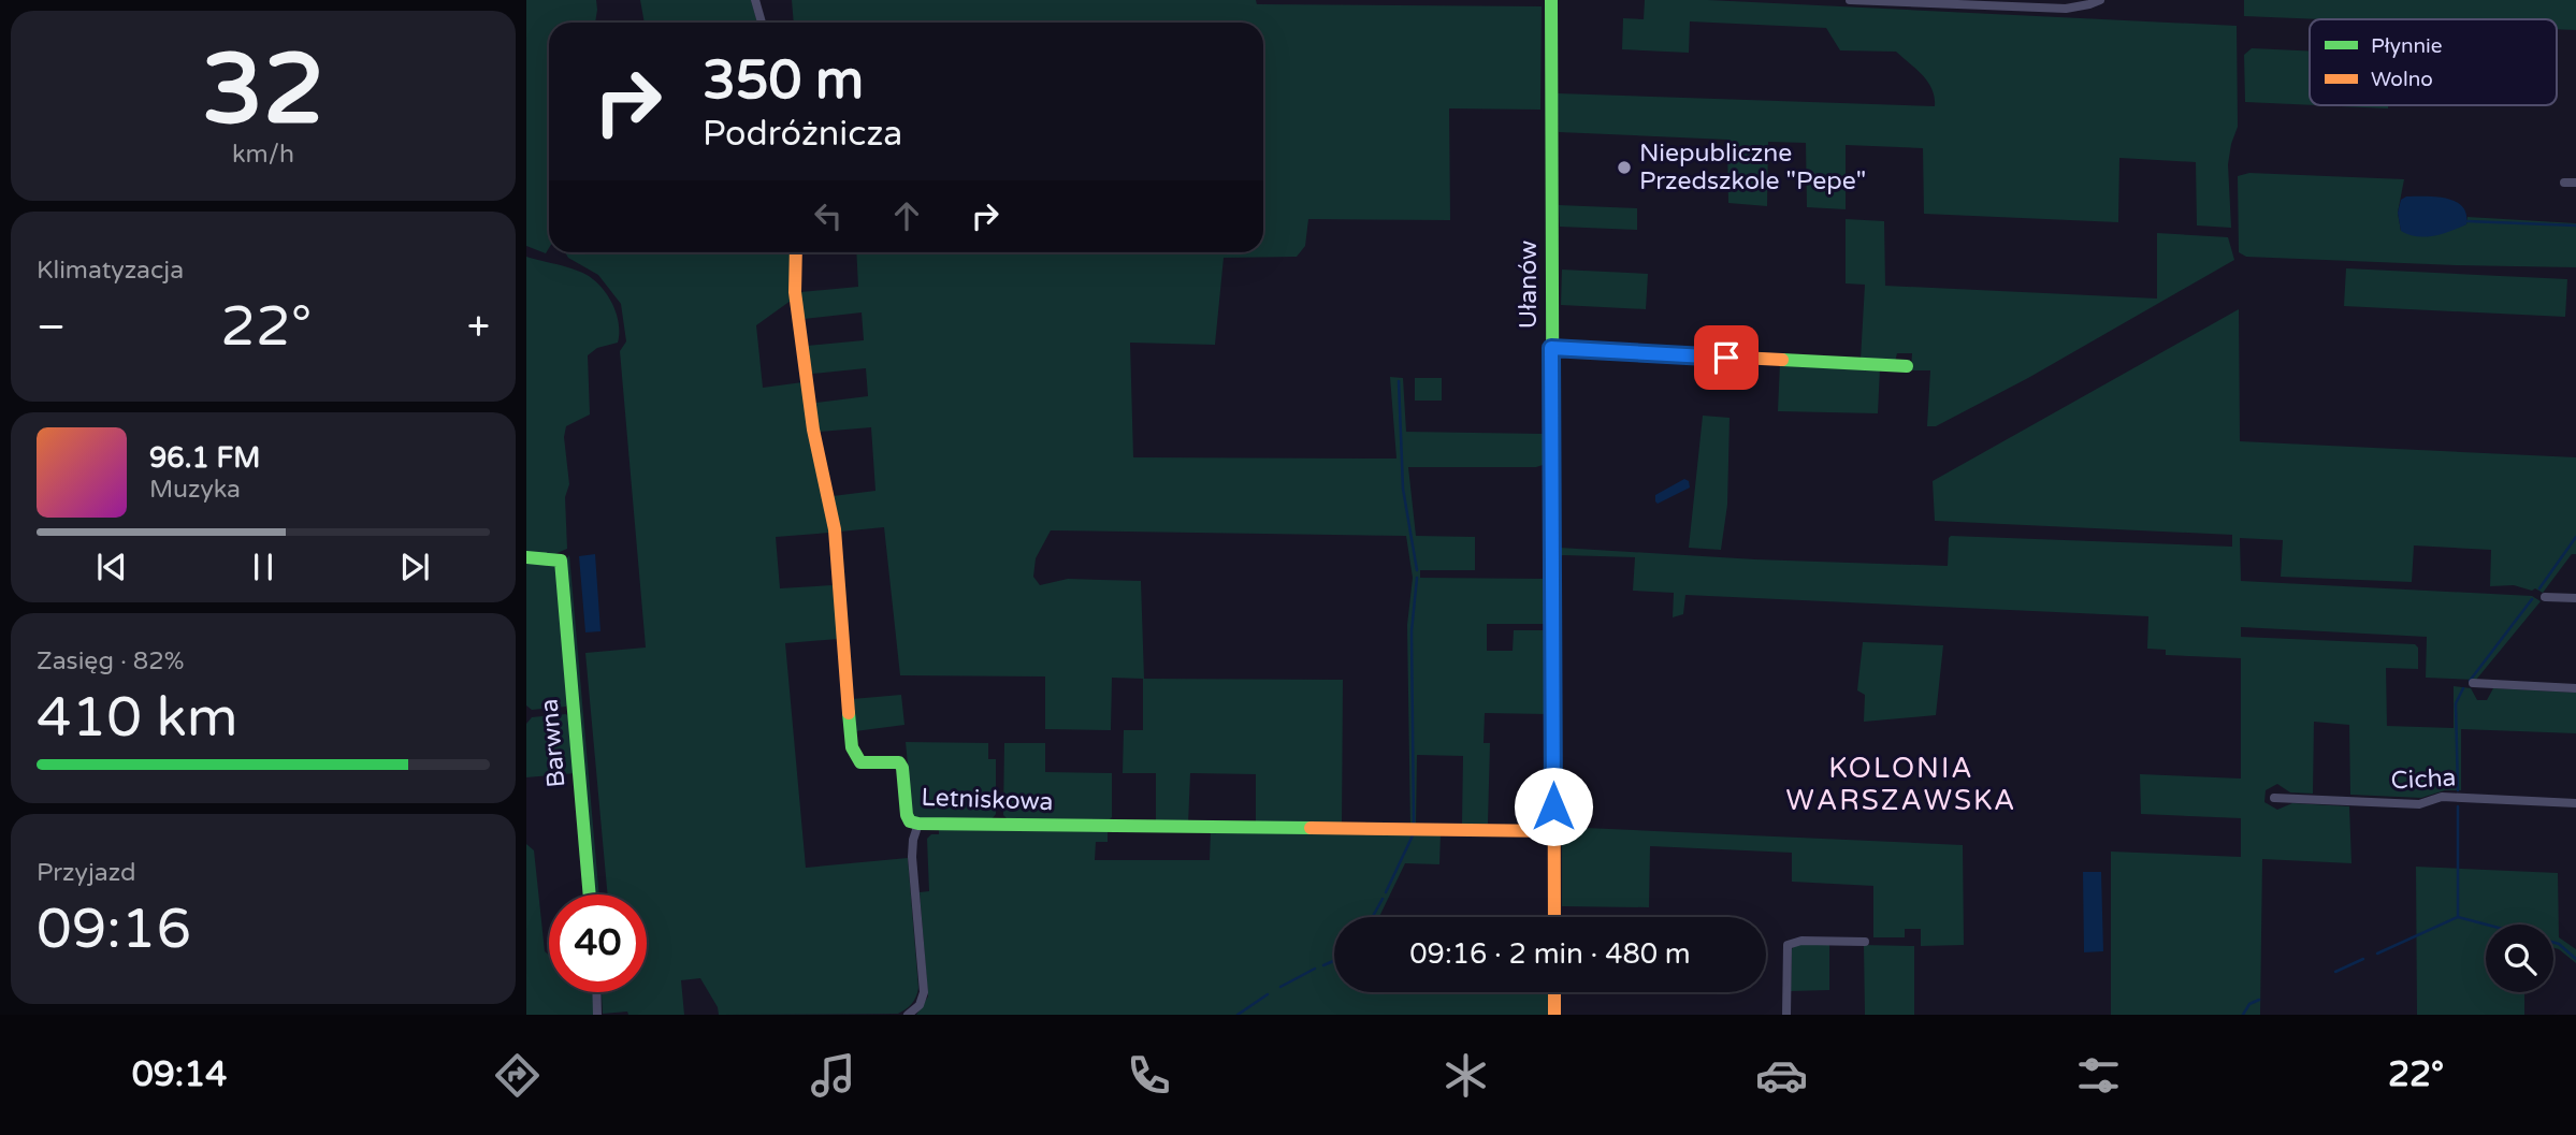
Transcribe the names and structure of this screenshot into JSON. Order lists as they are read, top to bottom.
{
  "streets": {
    "street": [
      "Ułanów",
      "Barwna",
      "Cicha",
      "Letniskowa"
    ]
  },
  "crossings": [
    ["Ułanów", "Letniskowa"]
  ],
  "districts": ["KOLONIA WARSZAWSKA"],
  "places": ["Niepubliczne Przedszkole \"Pepe\""],
  "legend": ["Płynnie", "Wolno"],
  "page": {
    "tile": [
      ["32", "km/h"],
      "Klimatyzacja",
      ["Zasięg · 82%", "410 km"],
      ["Przyjazd", "09:16"]
    ],
    "turn": ["350 m", "Podróżnicza"],
    "heat": ["−", "22°", "+"],
    "song": ["96.1 FM", "Muzyka"],
    "limit": "40",
    "trip": "09:16 · 2 min · 480 m",
    "tabs": ["09:14", "22°"]
  }
}
